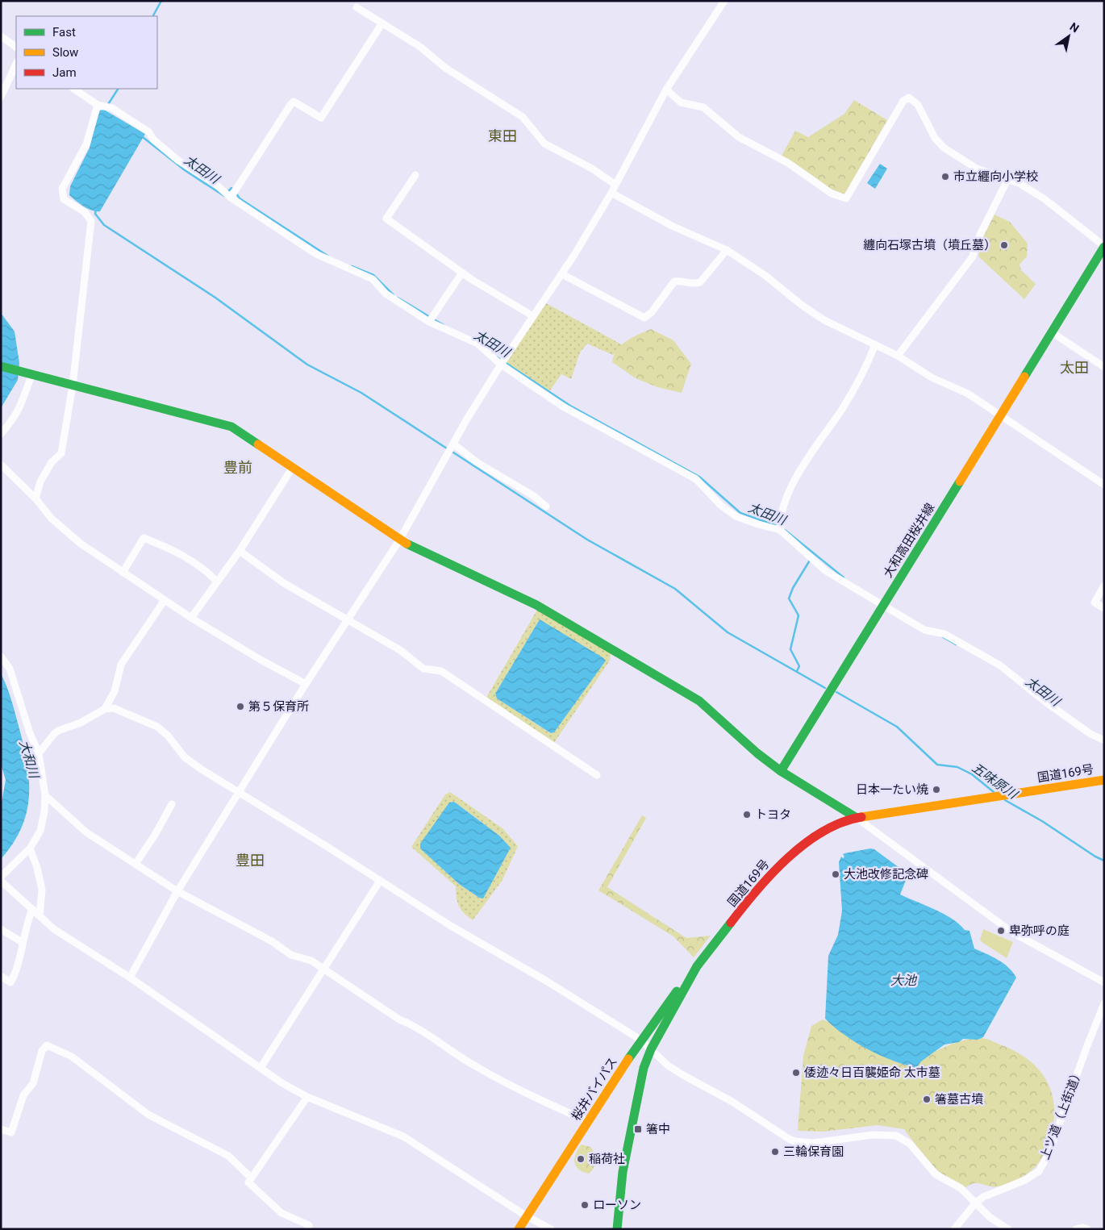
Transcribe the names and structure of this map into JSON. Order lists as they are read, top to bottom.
{
  "streets": {
    "main road": ["大和高田桜井線", "国道169号", "桜井バイパス"],
    "street": ["上ツ道（上街道）"]
  },
  "crossings": [
    ["国道169号", "桜井バイパス"]
  ],
  "districts": [
    "東田",
    "太田",
    "豊前",
    "豊田"
  ],
  "water": [
    "太田川",
    "大和川",
    "五味原川",
    "大池"
  ],
  "places": {
    "other": [
      "市立纒向小学校",
      "纏向石塚古墳（墳丘墓）",
      "第５保育所",
      "日本一たい焼",
      "トヨタ",
      "大池改修記念碑",
      "卑弥呼の庭",
      "倭迹々日百襲姫命 太市墓",
      "箸墓古墳",
      "三輪保育園",
      "稲荷社",
      "ローソン"
    ],
    "transit": ["箸中"]
  },
  "legend": ["Fast", "Slow", "Jam"],
  "north": "top right"
}
